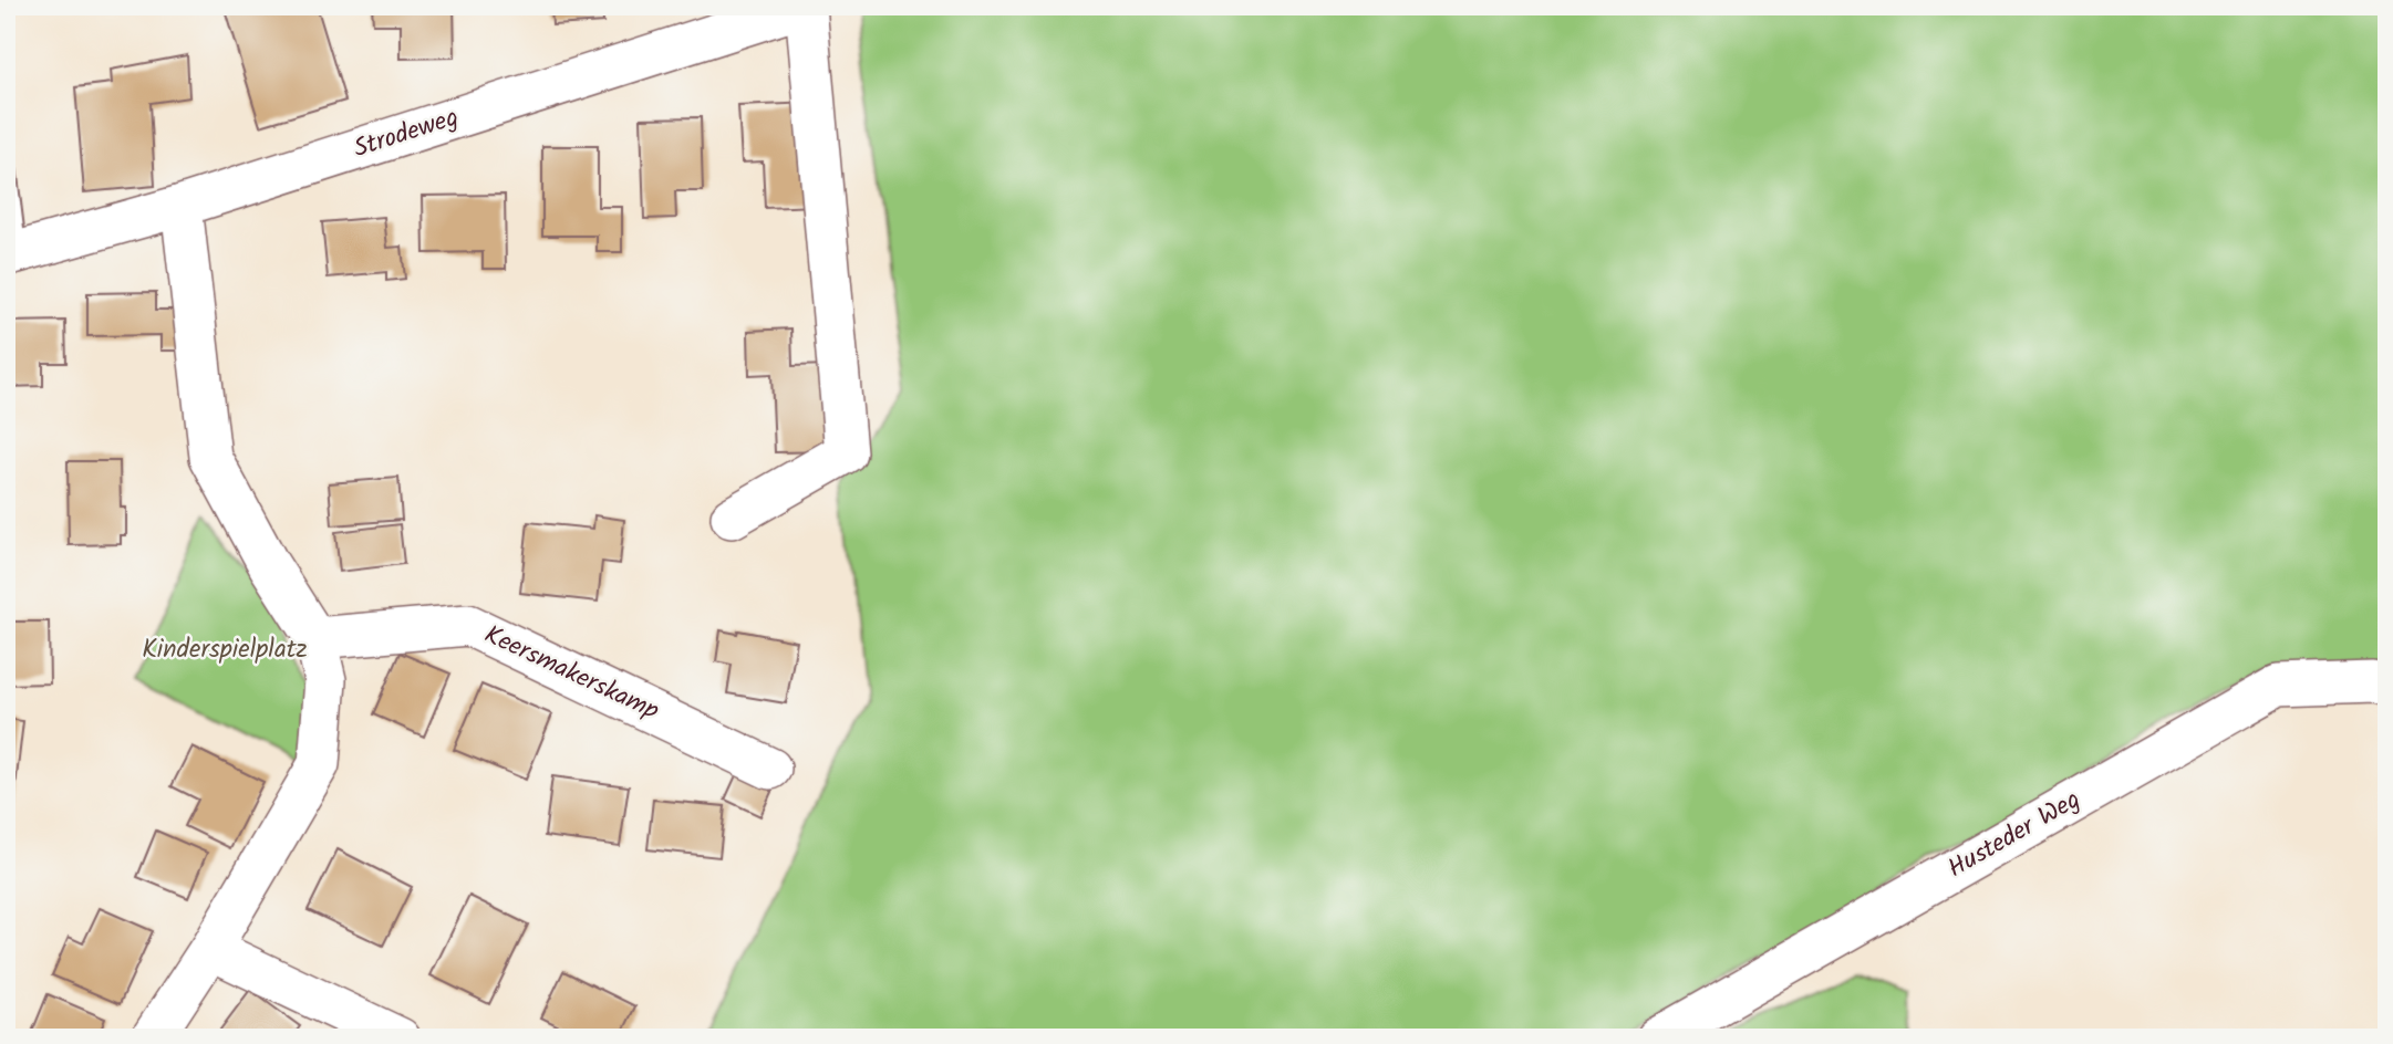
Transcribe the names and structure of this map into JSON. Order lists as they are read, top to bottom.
{
  "streets": {
    "street": ["Strodeweg", "Keersmakerskamp", "Husteder Weg"]
  },
  "parks": ["Kinderspielplatz"]
}
